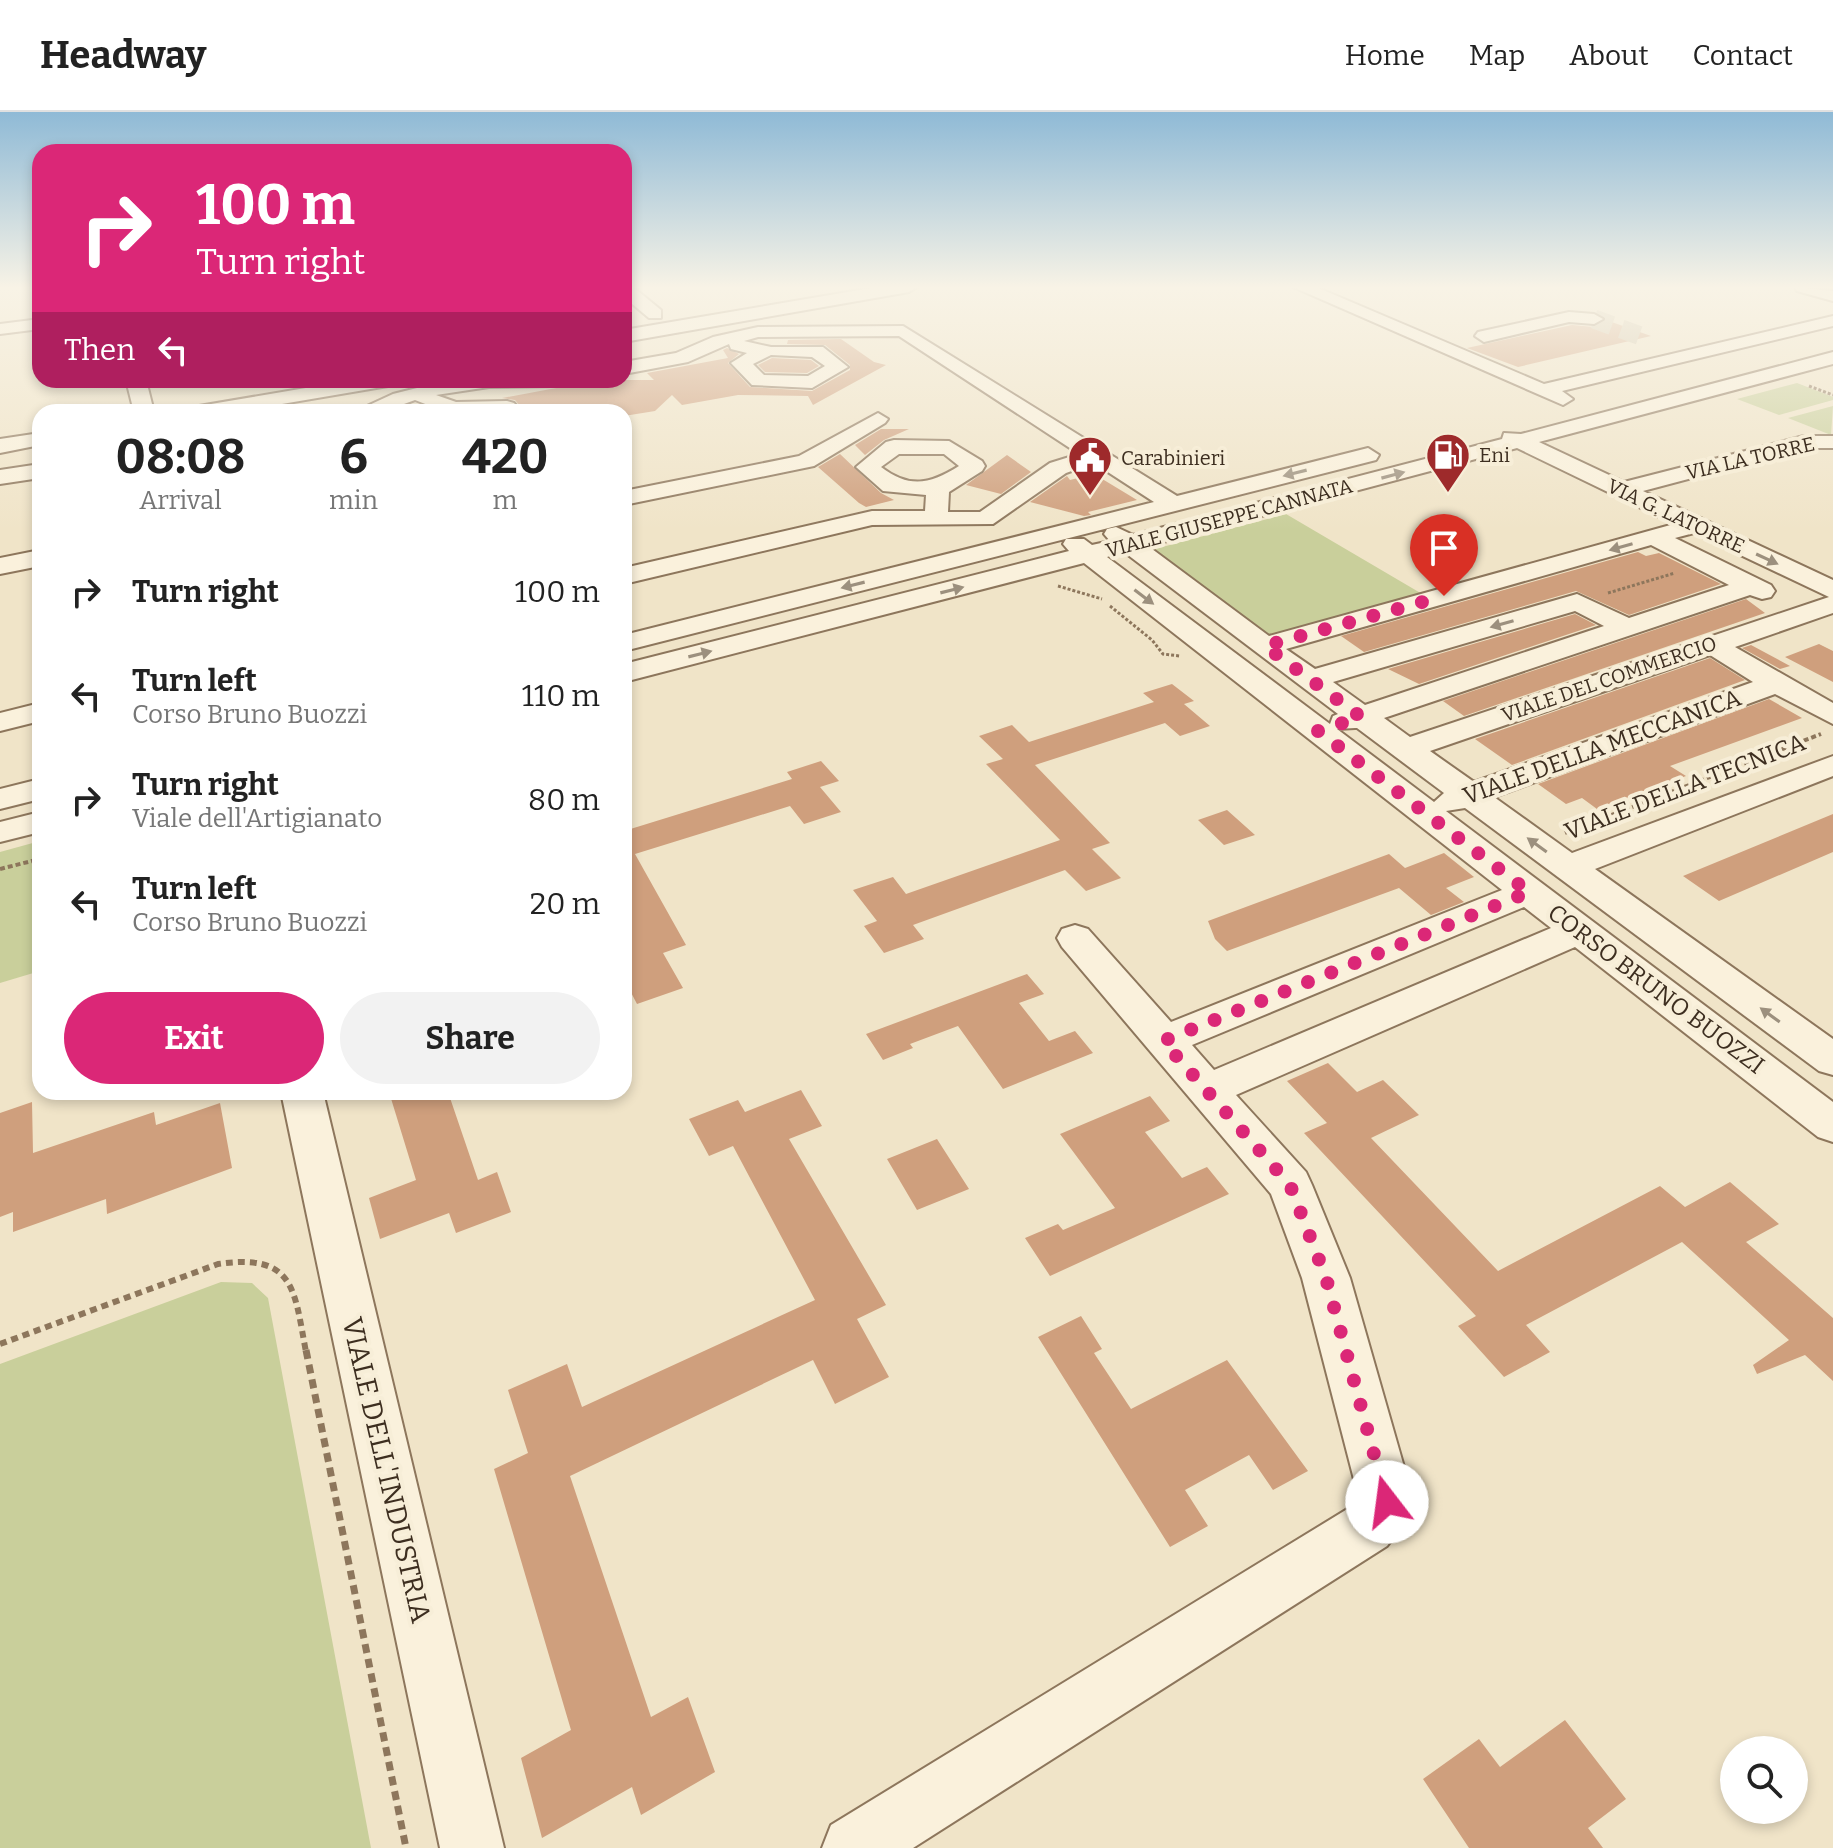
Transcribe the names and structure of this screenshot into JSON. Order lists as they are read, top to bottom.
{
  "streets": {
    "street": [
      "VIA LA TORRE",
      "VIA G. LATORRE",
      "VIALE GIUSEPPE CANNATA",
      "VIALE DEL COMMERCIO",
      "VIALE DELLA MECCANICA",
      "VIALE DELLA TECNICA",
      "CORSO BRUNO BUOZZI",
      "VIALE DELL'INDUSTRIA"
    ]
  },
  "crossings": [
    ["VIA LA TORRE", "VIA G. LATORRE"],
    ["VIA G. LATORRE", "VIALE GIUSEPPE CANNATA"],
    ["VIALE GIUSEPPE CANNATA", "CORSO BRUNO BUOZZI"],
    ["VIALE DEL COMMERCIO", "VIALE DELLA MECCANICA"],
    ["VIALE DEL COMMERCIO", "CORSO BRUNO BUOZZI"],
    ["VIALE DELLA MECCANICA", "CORSO BRUNO BUOZZI"],
    ["VIALE DELLA TECNICA", "CORSO BRUNO BUOZZI"]
  ],
  "places": {
    "fuel station": ["Eni"],
    "public building": ["Carabinieri"]
  },
  "page": {
    "header": "Headway",
    "nav": [
      "Home",
      "Map",
      "About",
      "Contact"
    ],
    "turn": ["100 m", "Turn right"],
    "then": "Then",
    "eta": [
      "08:08",
      "Arrival",
      "6",
      "min",
      "420",
      "m"
    ],
    "list": [
      {
        "name": "Turn right",
        "value": "100 m"
      },
      {
        "name": "Turn left",
        "note": "Corso Bruno Buozzi",
        "value": "110 m"
      },
      {
        "name": "Turn right",
        "note": "Viale dell'Artigianato",
        "value": "80 m"
      },
      {
        "name": "Turn left",
        "note": "Corso Bruno Buozzi",
        "value": "20 m"
      }
    ],
    "buttons": ["Exit", "Share"]
  }
}
